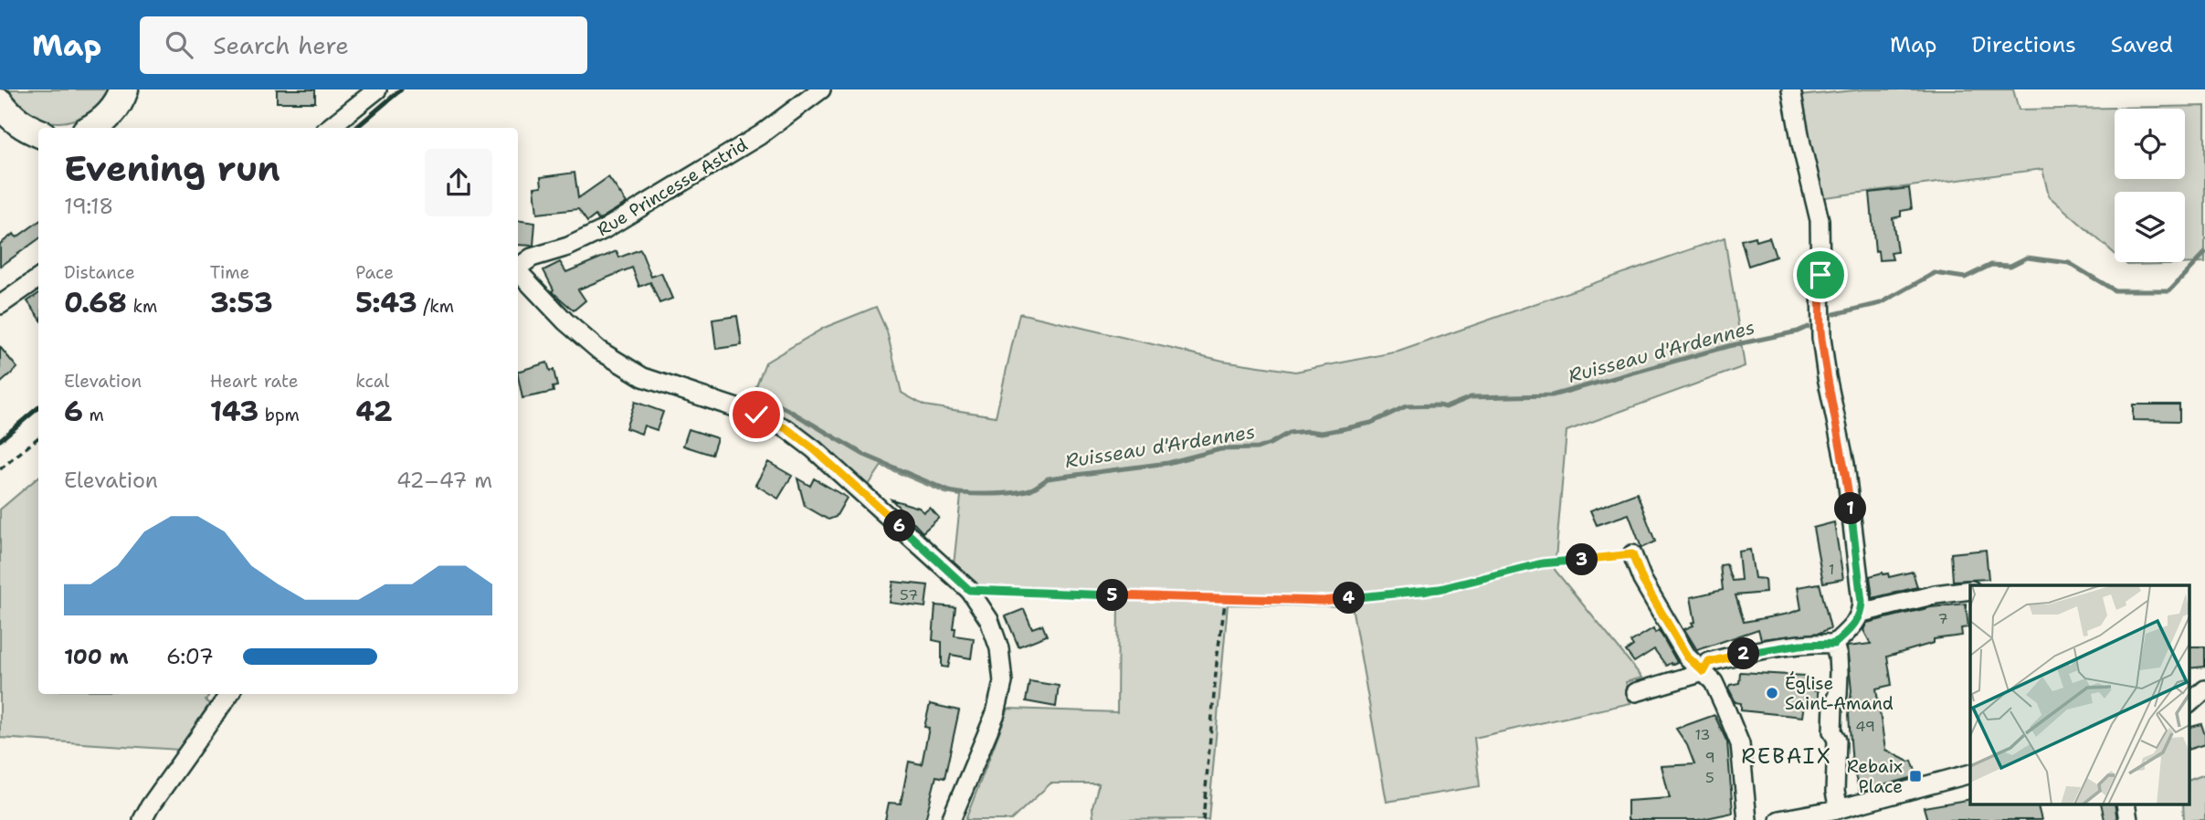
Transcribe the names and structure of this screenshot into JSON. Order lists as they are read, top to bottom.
{
  "streets": {
    "street": ["Rue Princesse Astrid"]
  },
  "districts": ["REBAIX"],
  "water": ["Ruisseau d'Ardennes"],
  "places": {
    "other": ["Église Saint-Amand"],
    "transit": ["Rebaix Place"]
  },
  "house_numbers": [
    "1",
    "57",
    "7",
    "49",
    "13",
    "9",
    "5"
  ],
  "page": {
    "header": "Map",
    "search": "Search here",
    "nav": ["Map", "Directions", "Saved"],
    "heading": ["Evening run", "19:18"],
    "stats": [
      ["Distance", "0.68 km"],
      ["Time", "3:53"],
      ["Pace", "5:43 /km"],
      ["Elevation", "6 m"],
      ["Heart rate", "143 bpm"],
      ["kcal", "42"]
    ],
    "chart": ["Elevation", "42–47 m"],
    "pins": [
      "1",
      "6",
      "3",
      "5",
      "4",
      "2"
    ],
    "list": [
      {
        "name": "100 m",
        "note": "6:07"
      }
    ]
  }
}
